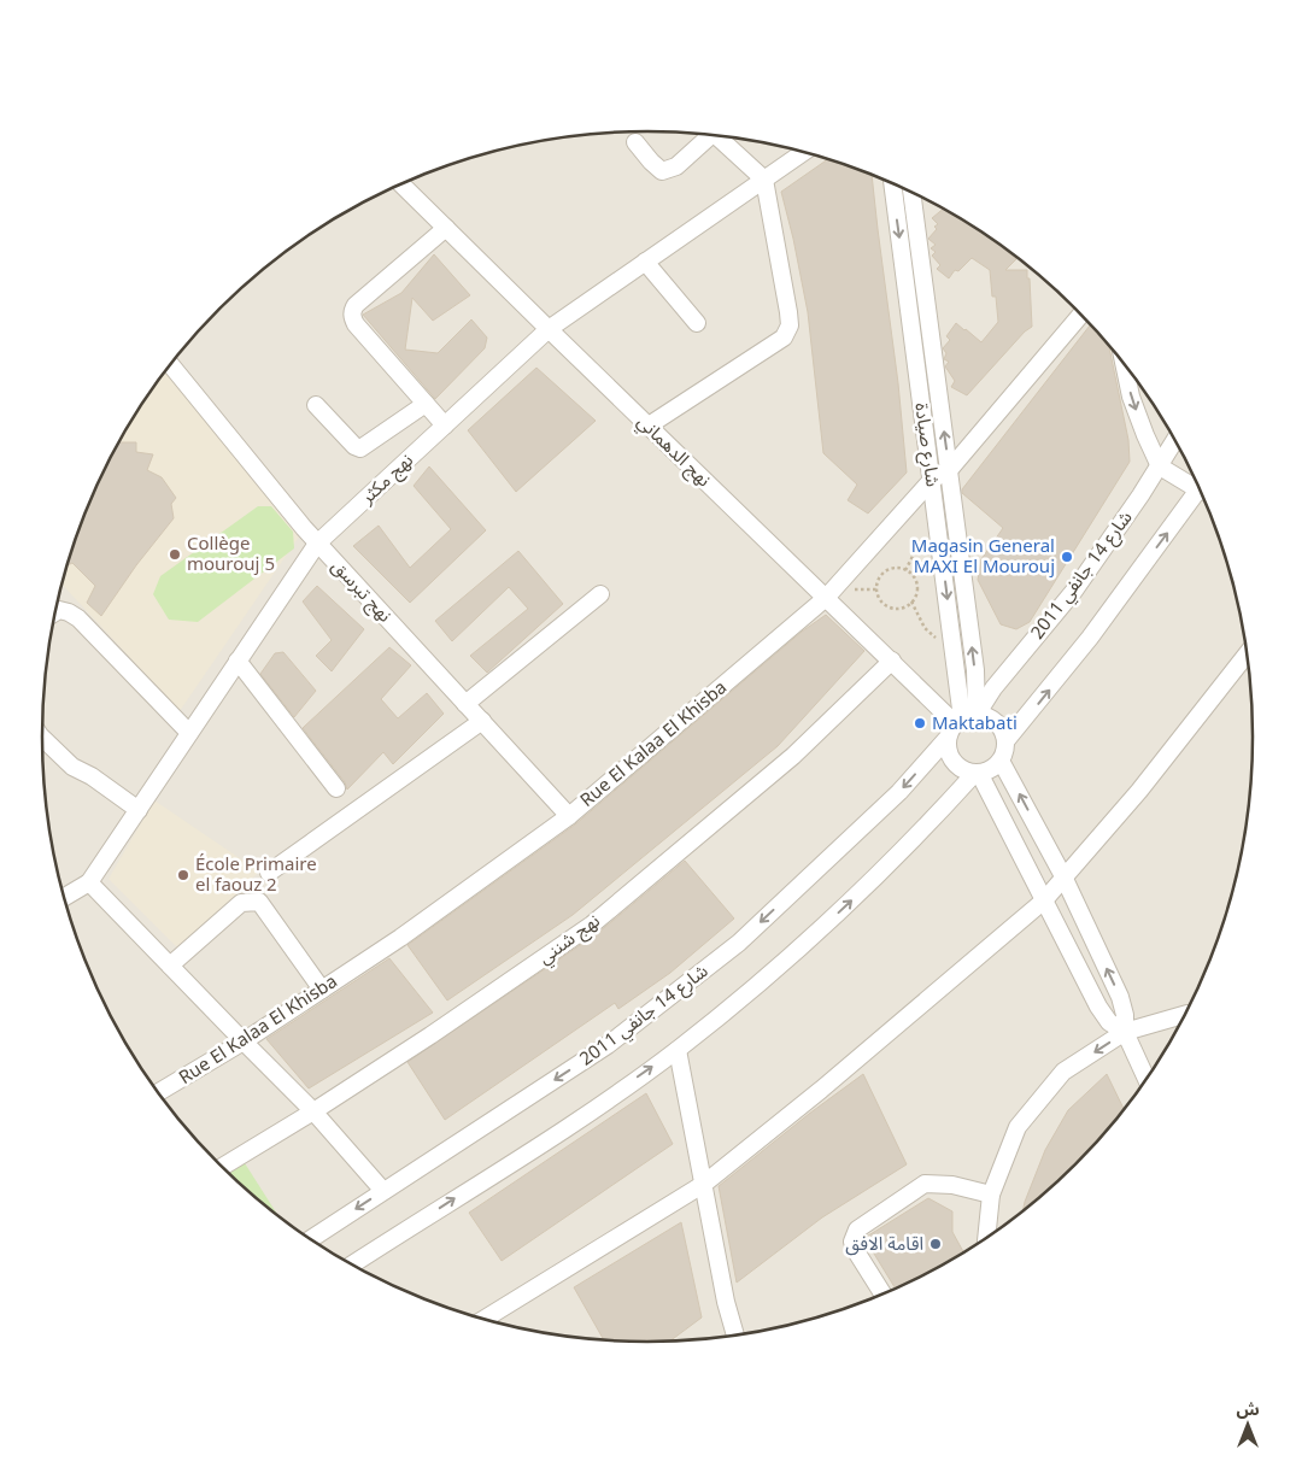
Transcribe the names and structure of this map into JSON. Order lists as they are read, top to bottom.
{
  "streets": {
    "street": [
      "شارع صيادة",
      "نهج الدهماني",
      "نهج مكثر",
      "شارع 14 جانفي 2011",
      "نهج تبرسق",
      "Rue El Kalaa El Khisba",
      "نهج شنني"
    ]
  },
  "crossings": [
    ["شارع صيادة", "نهج الدهماني"],
    ["شارع صيادة", "شارع 14 جانفي 2011"],
    ["شارع صيادة", "Rue El Kalaa El Khisba"],
    ["نهج الدهماني", "نهج مكثر"],
    ["نهج الدهماني", "شارع 14 جانفي 2011"],
    ["نهج الدهماني", "Rue El Kalaa El Khisba"],
    ["نهج الدهماني", "نهج شنني"],
    ["نهج مكثر", "نهج تبرسق"],
    ["نهج تبرسق", "Rue El Kalaa El Khisba"]
  ],
  "places": [
    "Collège mourouj 5",
    "Magasin General MAXI El Mourouj",
    "Maktabati",
    "École Primaire el faouz 2",
    "اقامة الافق"
  ],
  "north": "top"
}
